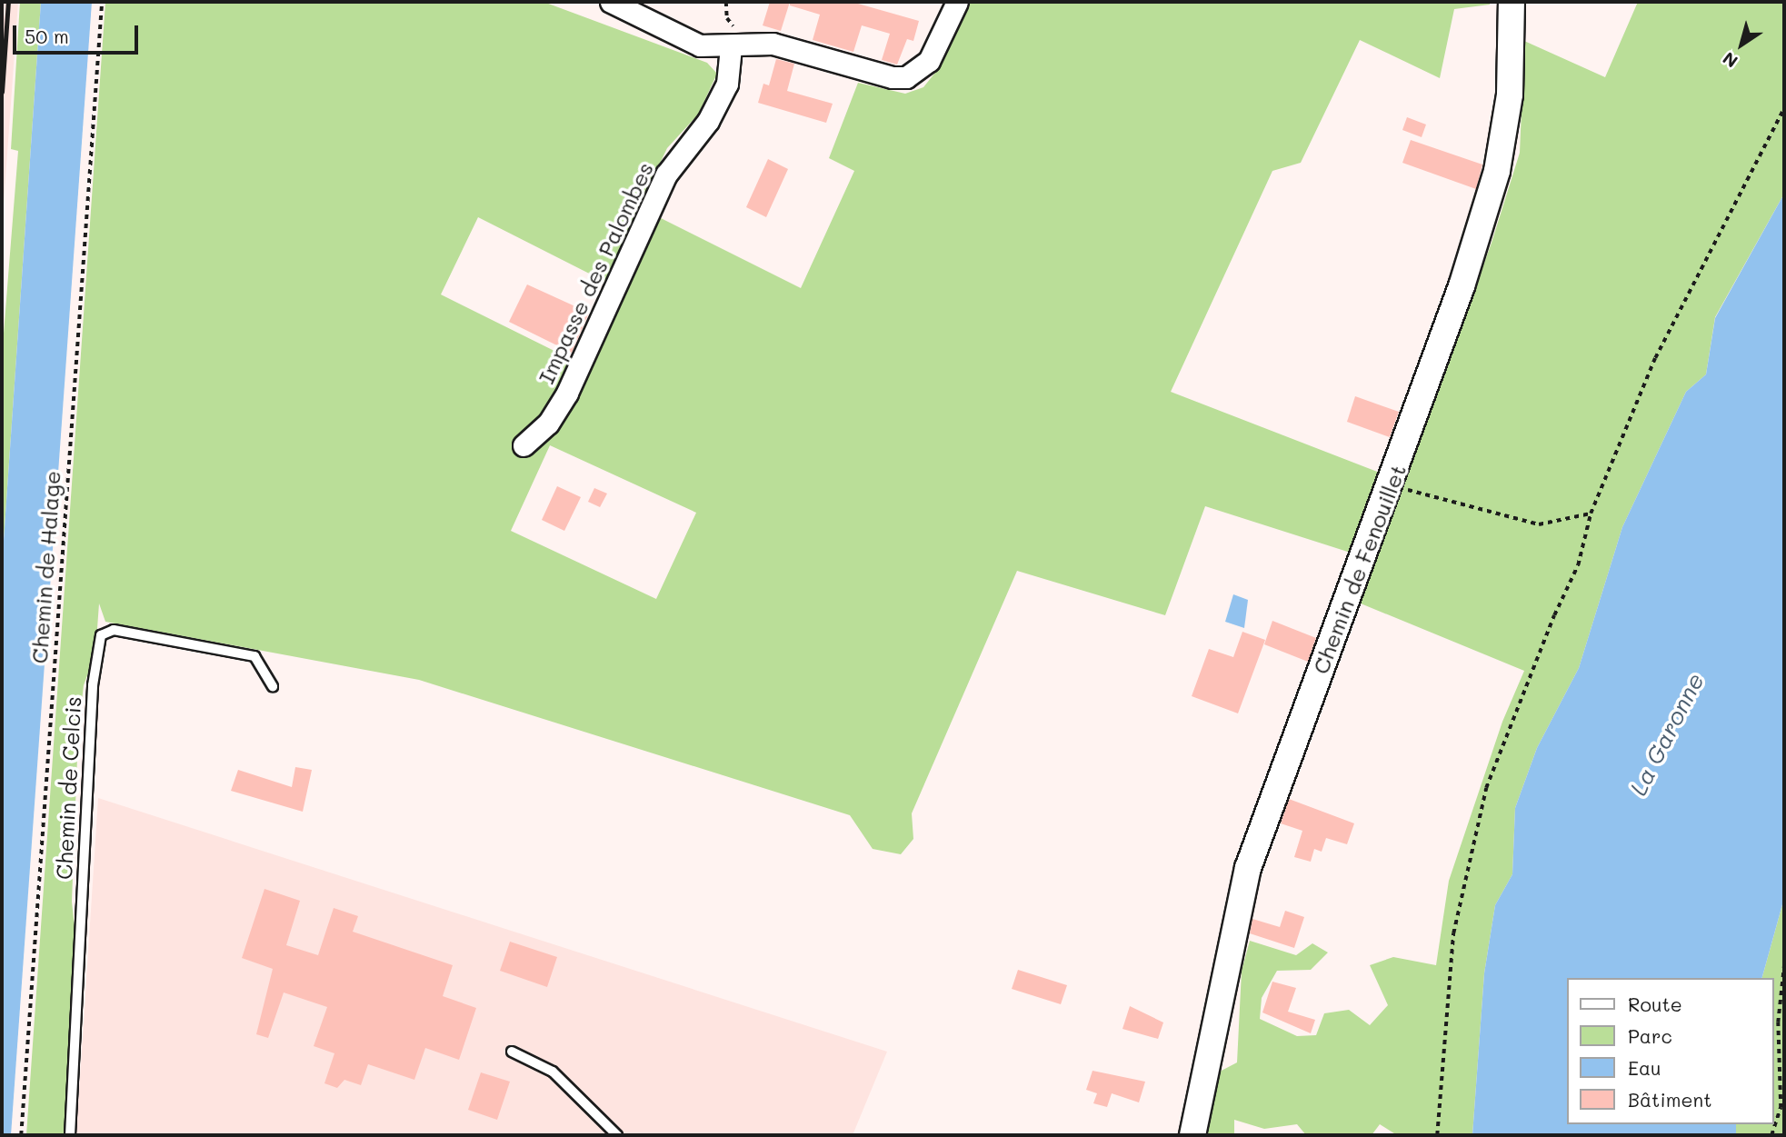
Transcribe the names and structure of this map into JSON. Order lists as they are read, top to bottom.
{
  "streets": {
    "street": ["Impasse des Palombes", "Chemin de Fenouillet"],
    "lane": ["Chemin de Celcis"],
    "path": ["Chemin de Halage"]
  },
  "water": ["La Garonne"],
  "legend": [
    "Route",
    "Parc",
    "Eau",
    "Bâtiment"
  ],
  "scale_bar": "50 m",
  "north": "bottom left"
}
